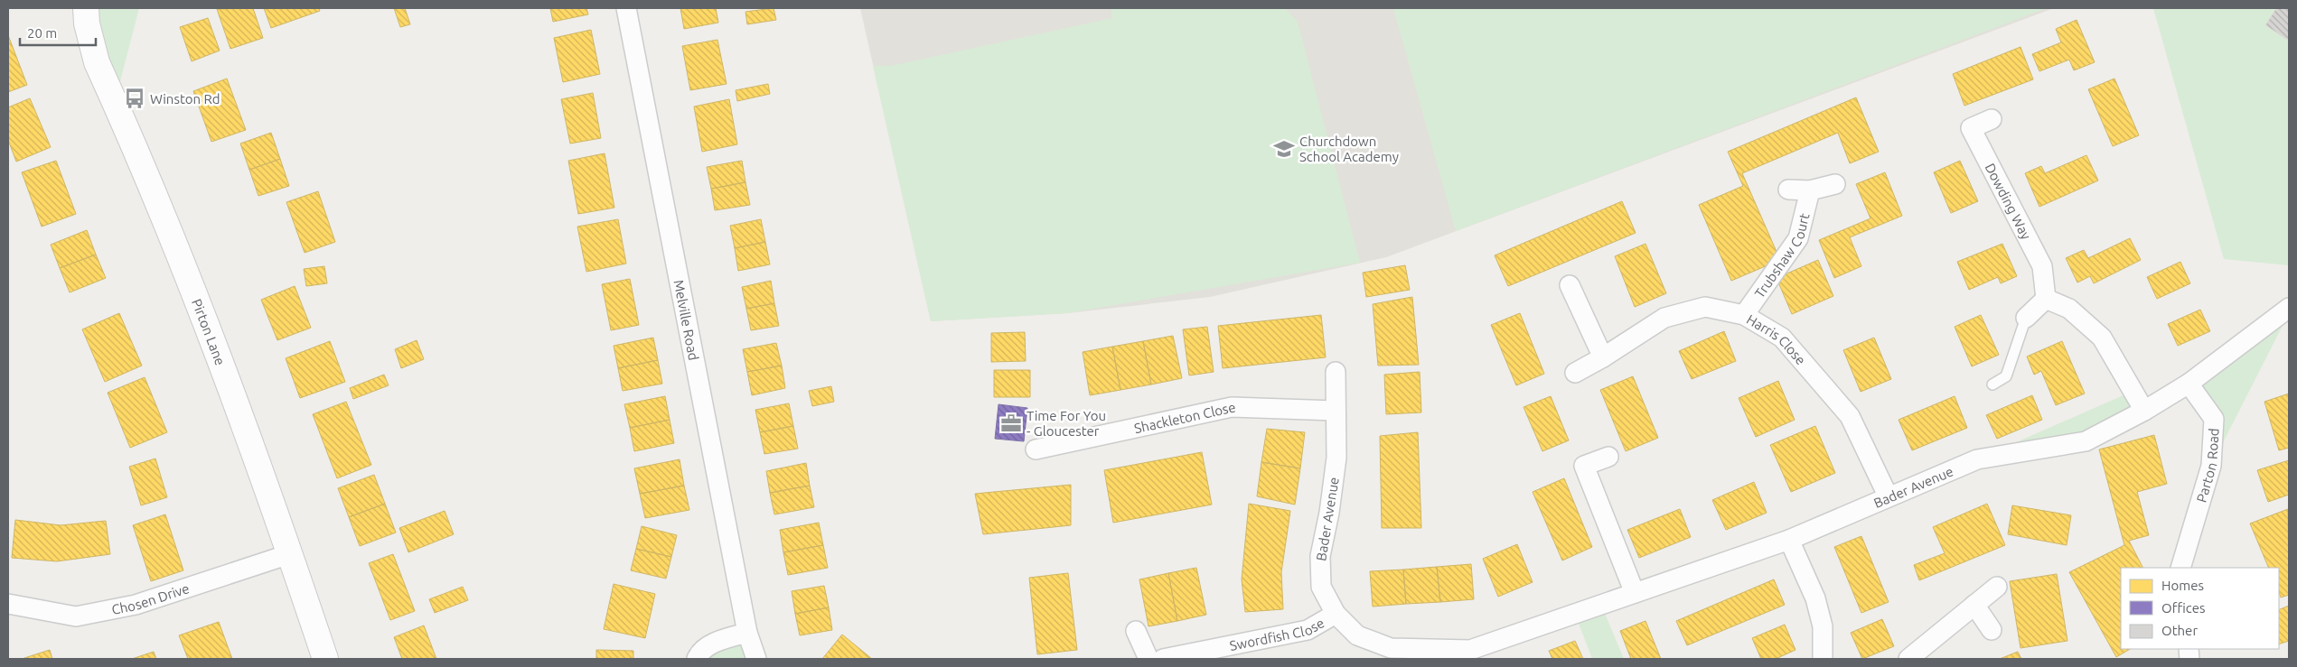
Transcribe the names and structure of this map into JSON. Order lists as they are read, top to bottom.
{
  "streets": {
    "street": [
      "Dowding Way",
      "Trubshaw Court",
      "Melville Road",
      "Pirton Lane",
      "Harris Close",
      "Shackleton Close",
      "Parton Road",
      "Bader Avenue",
      "Chosen Drive",
      "Swordfish Close"
    ]
  },
  "crossings": [
    ["Trubshaw Court", "Harris Close"],
    ["Pirton Lane", "Chosen Drive"],
    ["Harris Close", "Bader Avenue"],
    ["Shackleton Close", "Bader Avenue"],
    ["Parton Road", "Bader Avenue"],
    ["Bader Avenue", "Swordfish Close"]
  ],
  "places": {
    "bus stop": ["Winston Rd"],
    "school or university": ["Churchdown School Academy"],
    "office": ["Time For You - Gloucester"]
  },
  "legend": ["Homes", "Offices", "Other"],
  "scale_bar": "20 m"
}
